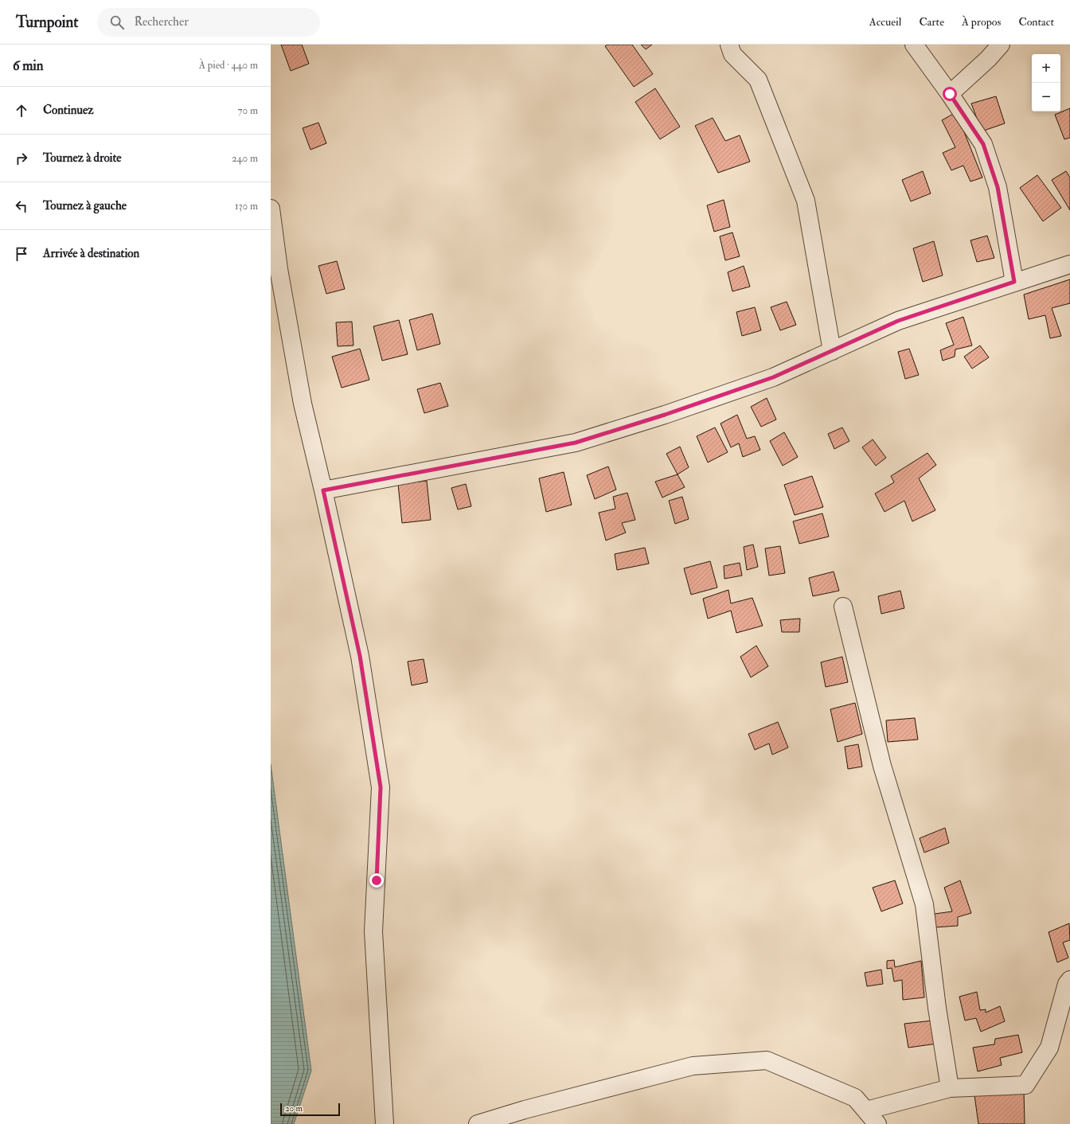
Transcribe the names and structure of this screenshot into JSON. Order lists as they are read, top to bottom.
{
  "scale_bar": "20 m",
  "page": {
    "header": "Turnpoint",
    "search": "Rechercher",
    "nav": [
      "Accueil",
      "Carte",
      "À propos",
      "Contact"
    ],
    "heading": ["6 min", "À pied · 440 m"],
    "map_buttons": ["+", "−"],
    "list": [
      ["Continuez", "70 m"],
      ["Tournez à droite", "240 m"],
      ["Tournez à gauche", "130 m"],
      "Arrivée à destination"
    ],
    "scale": "20 m"
  }
}
